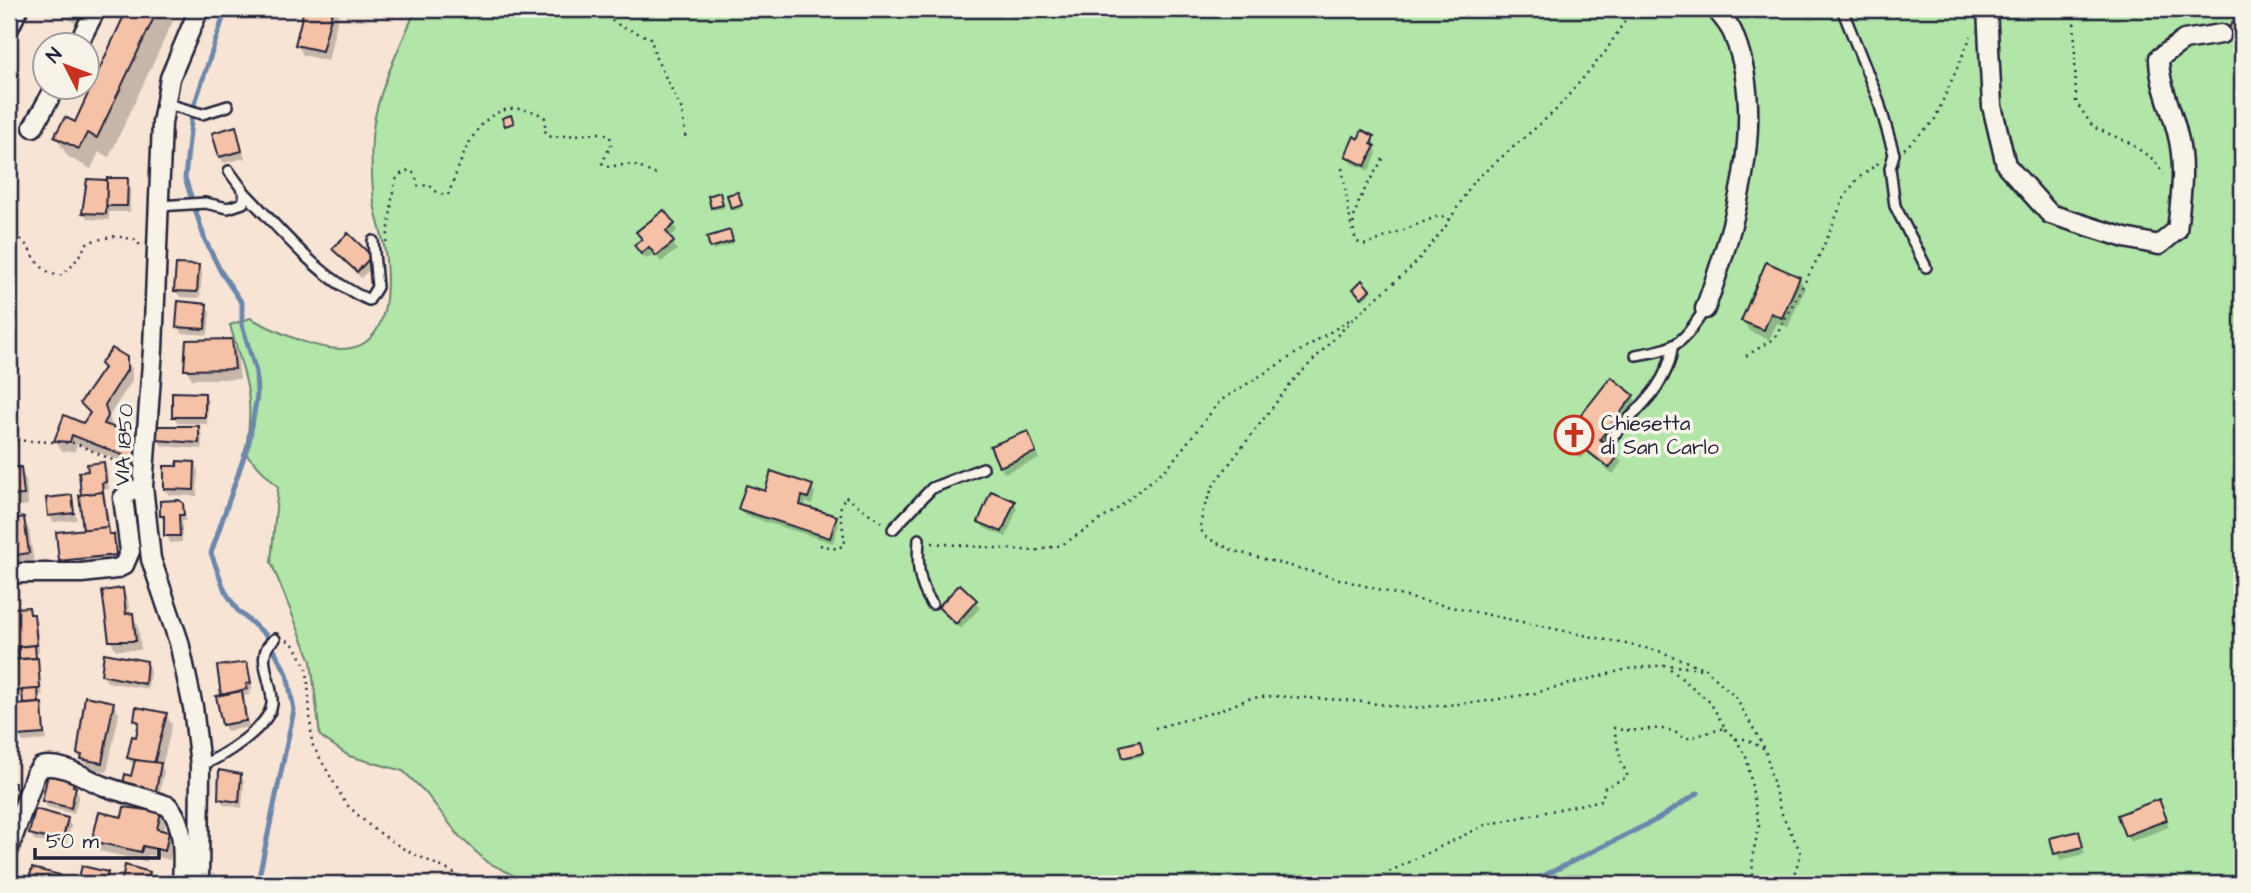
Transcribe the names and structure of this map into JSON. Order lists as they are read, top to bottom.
{
  "streets": {
    "street": ["VIA 1850"]
  },
  "places": {
    "church": ["Chiesetta di San Carlo"]
  },
  "scale_bar": "50 m",
  "north": "top left"
}
